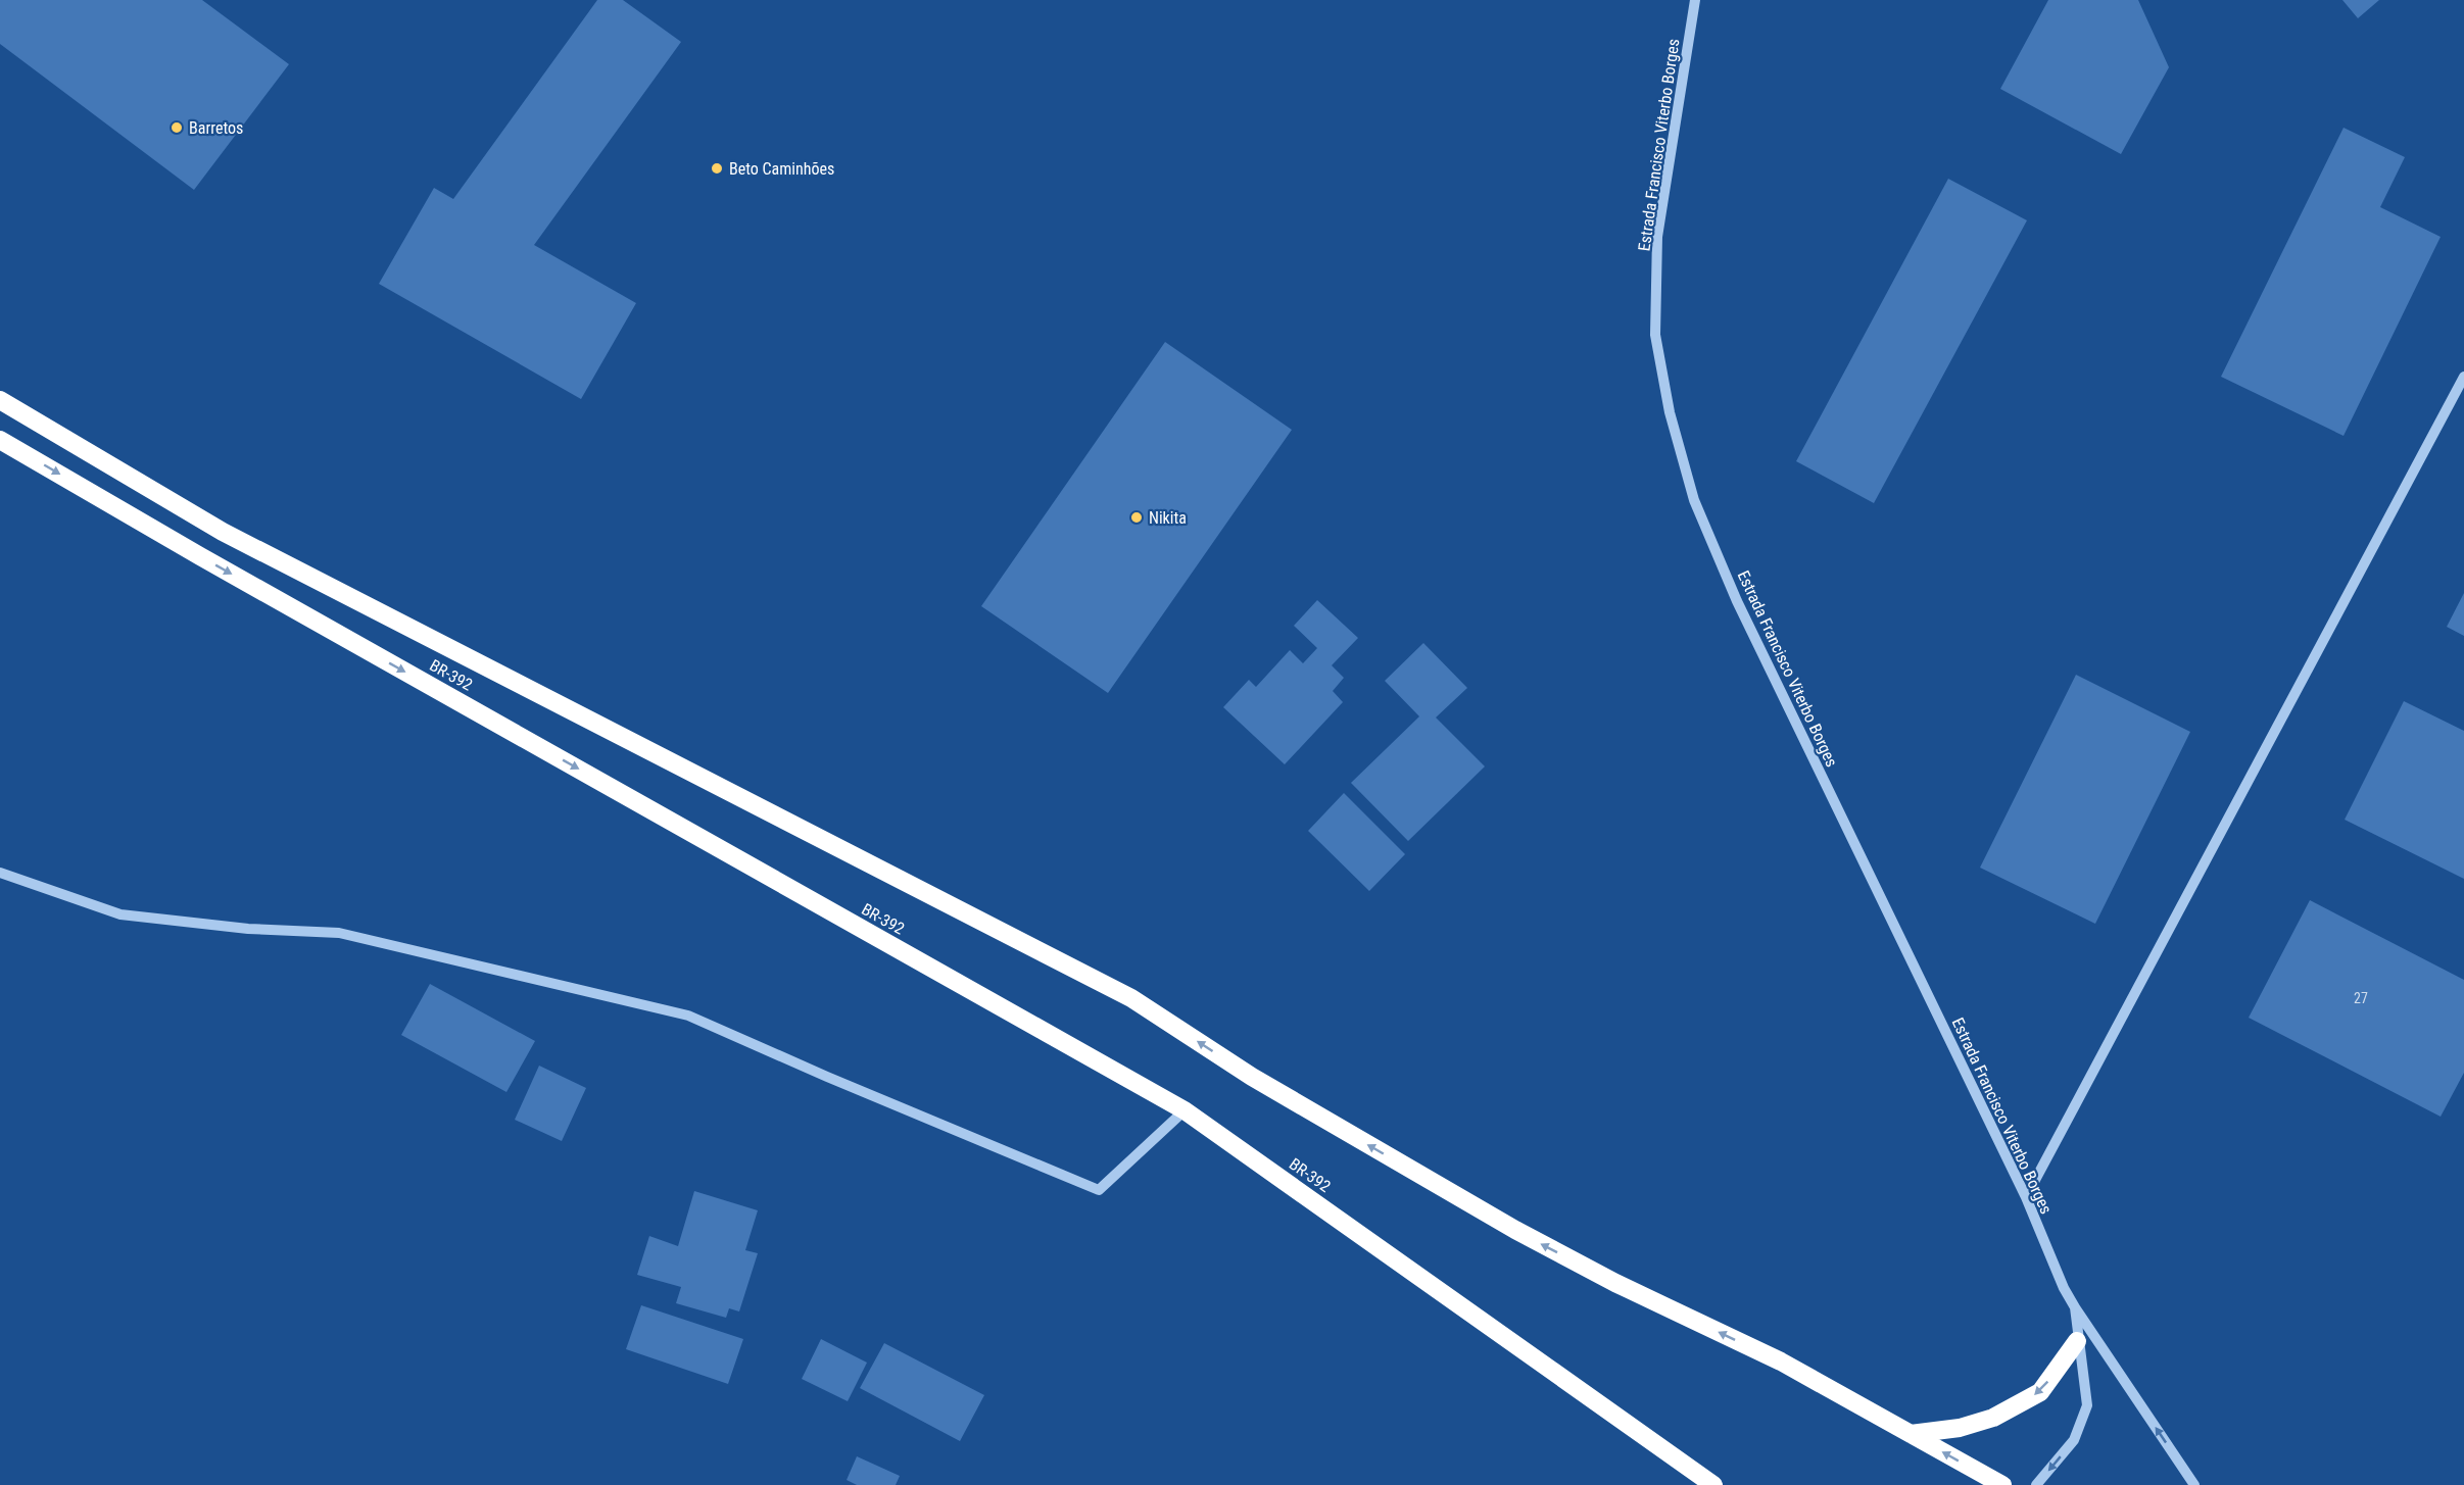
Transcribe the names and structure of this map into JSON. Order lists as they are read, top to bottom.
{
  "streets": {
    "highway": ["BR-392"],
    "street": ["Estrada Francisco Viterbo Borges"]
  },
  "places": ["Barretos", "Beto Caminhões", "Nikita"],
  "house_numbers": ["27"]
}
